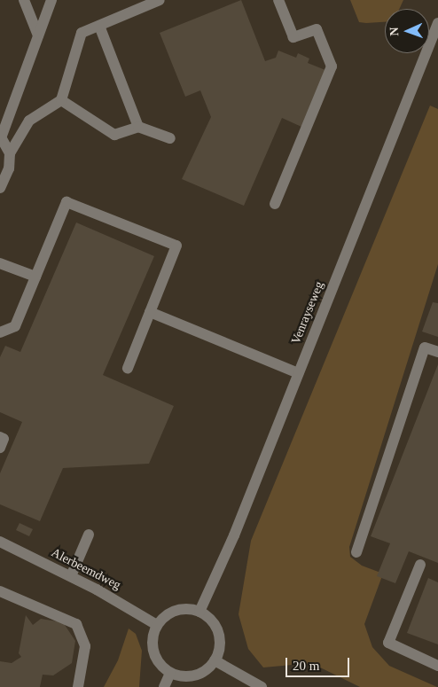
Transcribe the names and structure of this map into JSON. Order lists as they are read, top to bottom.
{
  "streets": {
    "street": ["Venrayseweg", "Alerbeemdweg"]
  },
  "crossings": [
    ["Venrayseweg", "Alerbeemdweg"]
  ],
  "scale_bar": "20 m",
  "north": "left"
}
